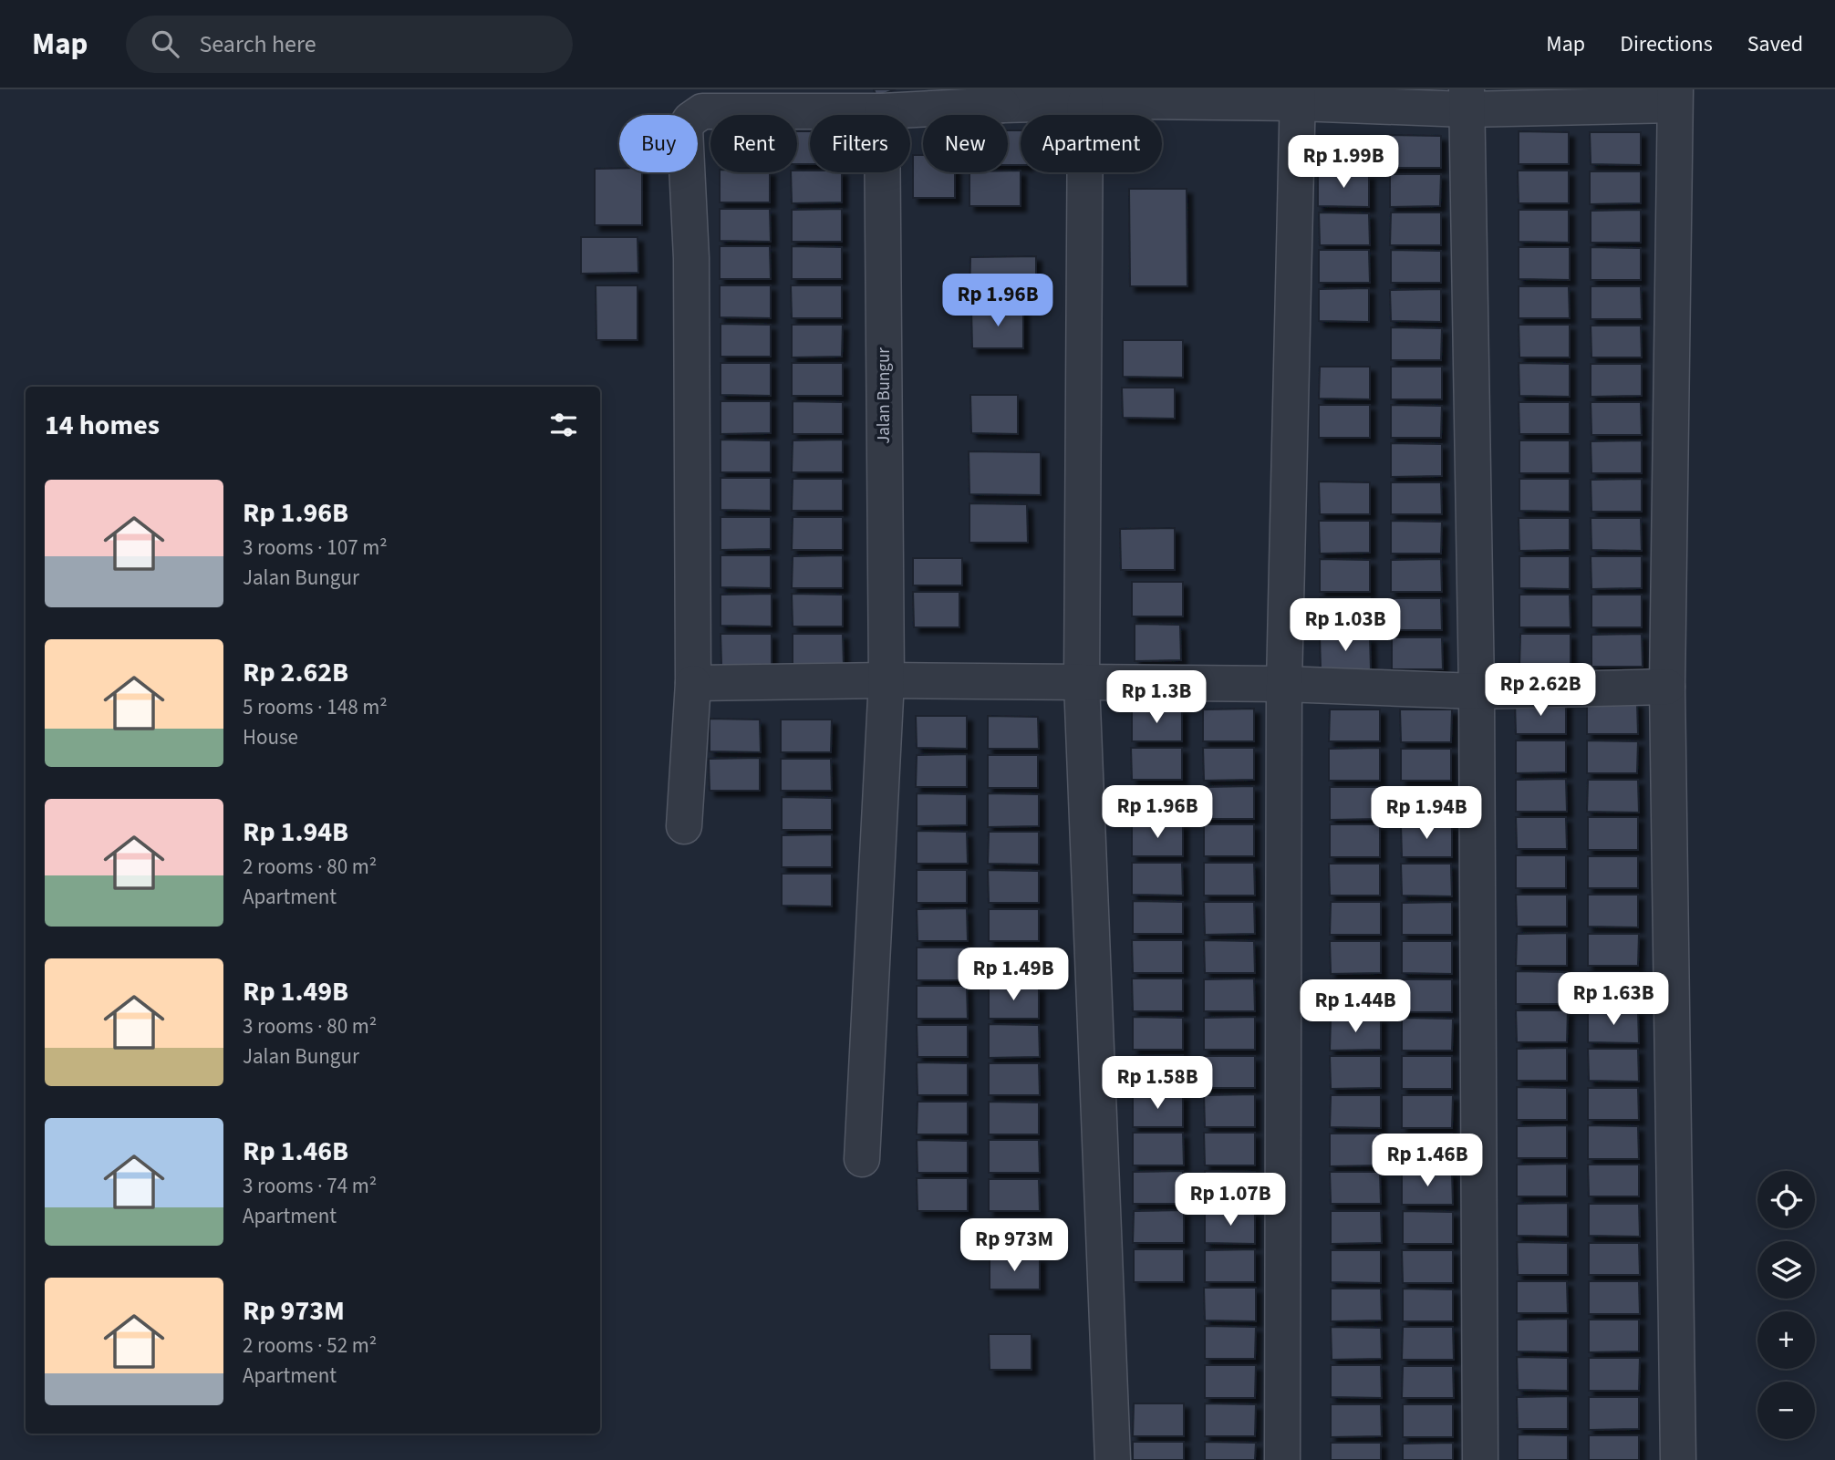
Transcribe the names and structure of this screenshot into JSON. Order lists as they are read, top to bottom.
{
  "streets": {
    "street": ["Jalan Bungur"]
  },
  "page": {
    "header": "Map",
    "search": "Search here",
    "nav": ["Map", "Directions", "Saved"],
    "chip": [
      "Buy",
      "Rent",
      "Filters",
      "New",
      "Apartment"
    ],
    "price": [
      "Rp 1.99B",
      "Rp 1.96B",
      "Rp 1.03B",
      "Rp 2.62B",
      "Rp 1.3B",
      "Rp 1.96B",
      "Rp 1.94B",
      "Rp 1.49B",
      "Rp 1.63B",
      "Rp 1.44B",
      "Rp 1.58B",
      "Rp 1.46B",
      "Rp 1.07B",
      "Rp 973M"
    ],
    "heading": "14 homes",
    "list": [
      {
        "name": "Rp 1.96B",
        "note": "3 rooms · 107 m² · Jalan Bungur"
      },
      {
        "name": "Rp 2.62B",
        "note": "5 rooms · 148 m² · House"
      },
      {
        "name": "Rp 1.94B",
        "note": "2 rooms · 80 m² · Apartment"
      },
      {
        "name": "Rp 1.49B",
        "note": "3 rooms · 80 m² · Jalan Bungur"
      },
      {
        "name": "Rp 1.46B",
        "note": "3 rooms · 74 m² · Apartment"
      },
      {
        "name": "Rp 973M",
        "note": "2 rooms · 52 m² · Apartment"
      }
    ],
    "map_buttons": ["+", "−"]
  }
}
